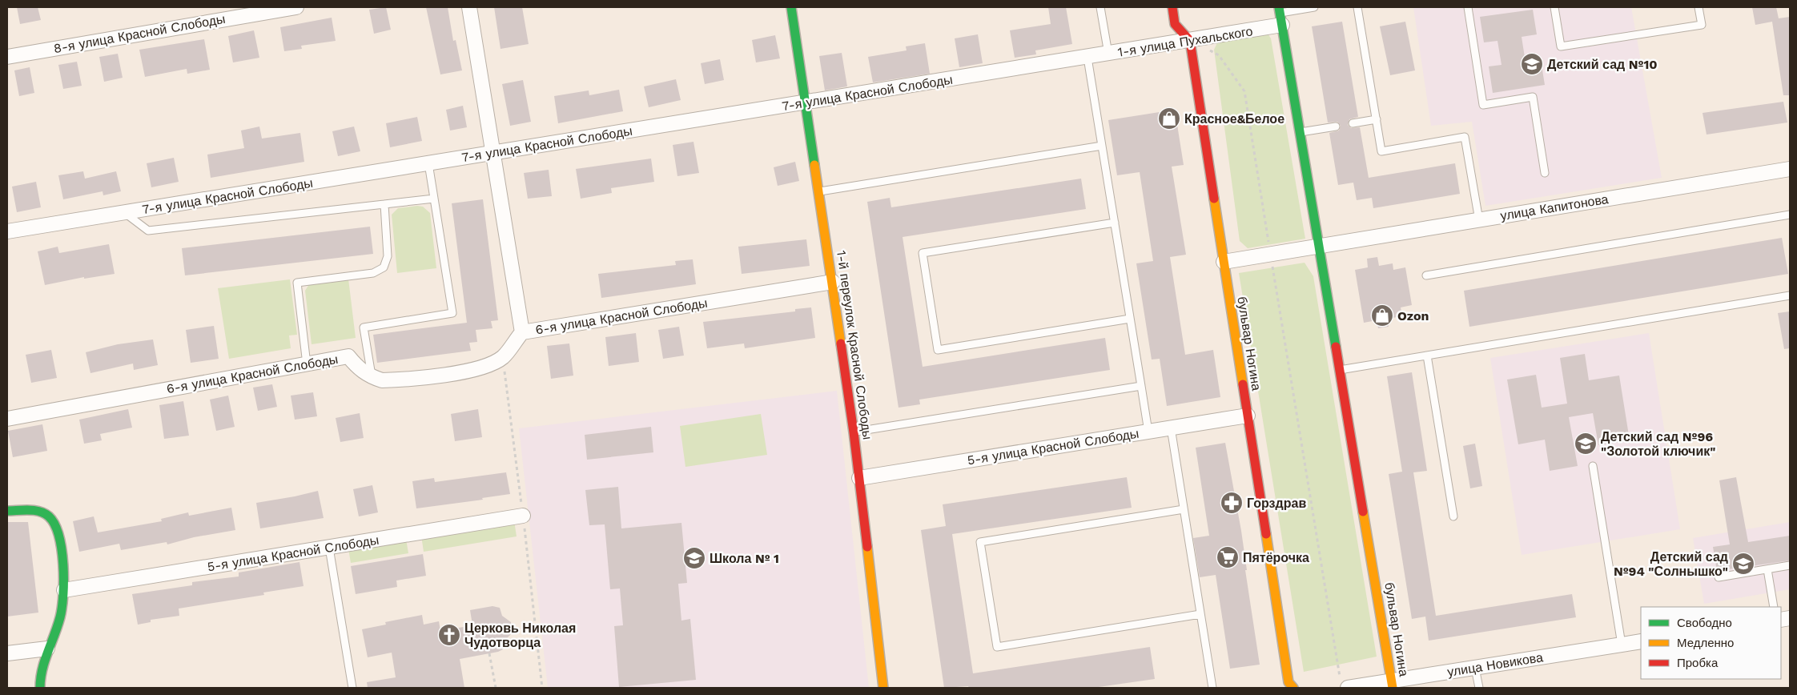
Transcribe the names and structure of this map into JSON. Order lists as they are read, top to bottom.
{
  "streets": {
    "street": [
      "8-я улица Красной Слободы",
      "1-я улица Пухальского",
      "7-я улица Красной Слободы",
      "улица Капитонова",
      "6-я улица Красной Слободы",
      "бульвар Ногина",
      "1-й переулок Красной Слободы",
      "5-я улица Красной Слободы",
      "улица Новикова"
    ]
  },
  "crossings": [
    ["1-я улица Пухальского", "7-я улица Красной Слободы"],
    ["1-я улица Пухальского", "бульвар Ногина"],
    ["7-я улица Красной Слободы", "1-й переулок Красной Слободы"],
    ["улица Капитонова", "бульвар Ногина"],
    ["6-я улица Красной Слободы", "1-й переулок Красной Слободы"],
    ["бульвар Ногина", "5-я улица Красной Слободы"],
    ["бульвар Ногина", "улица Новикова"],
    ["1-й переулок Красной Слободы", "5-я улица Красной Слободы"]
  ],
  "places": {
    "school or university": [
      "Детский сад №10",
      "Детский сад №96 \"Золотой ключик\"",
      "Школа № 1",
      "Детский сад №94 \"Солнышко\""
    ],
    "shop": ["Красное&Белое", "Ozon"],
    "pharmacy": ["Горздрав"],
    "supermarket": ["Пятёрочка"],
    "church": ["Церковь Николая Чудотворца"]
  },
  "legend": ["Свободно", "Медленно", "Пробка"]
}
